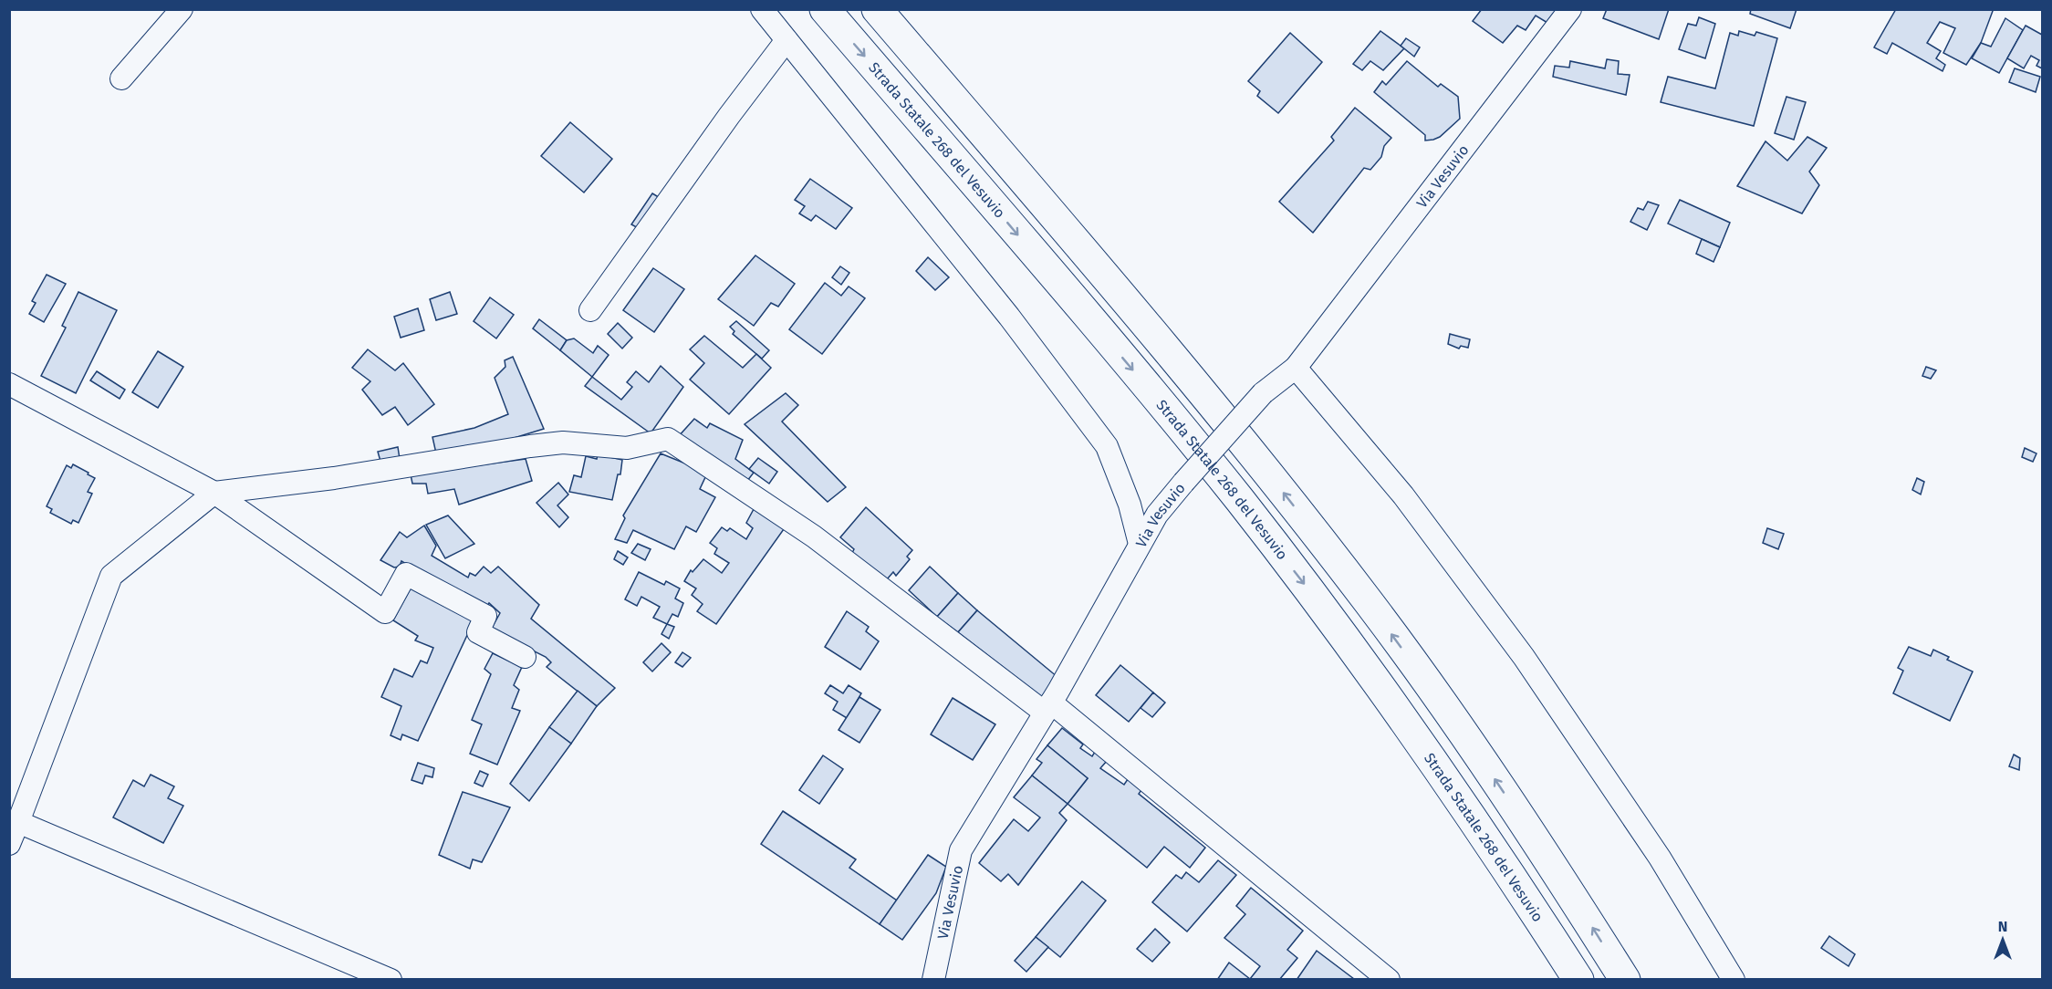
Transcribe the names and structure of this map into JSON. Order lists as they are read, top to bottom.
{
  "streets": {
    "highway": ["Strada Statale 268 del Vesuvio"],
    "street": ["Via Vesuvio"]
  },
  "north": "top"
}
